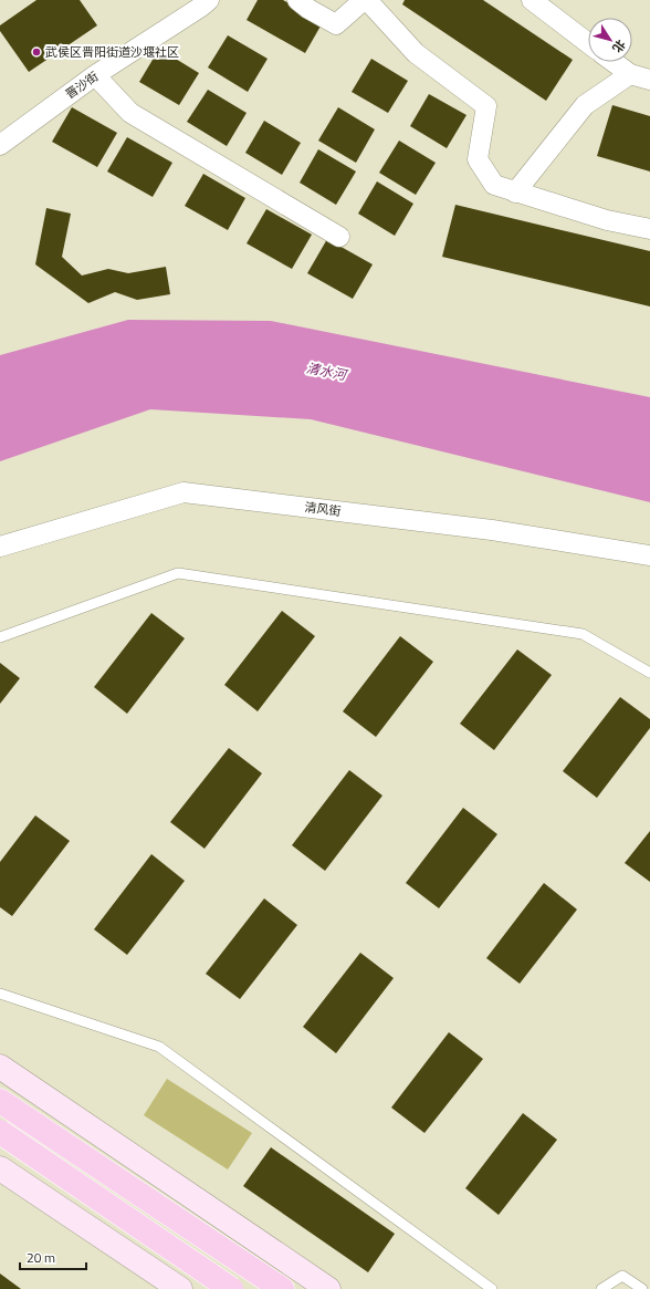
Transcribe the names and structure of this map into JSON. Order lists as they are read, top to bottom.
{
  "streets": {
    "street": ["晋沙街", "清风街"]
  },
  "water": ["清水河"],
  "places": ["武侯区晋阳街道沙堰社区"],
  "scale_bar": "20 m",
  "north": "bottom right"
}
